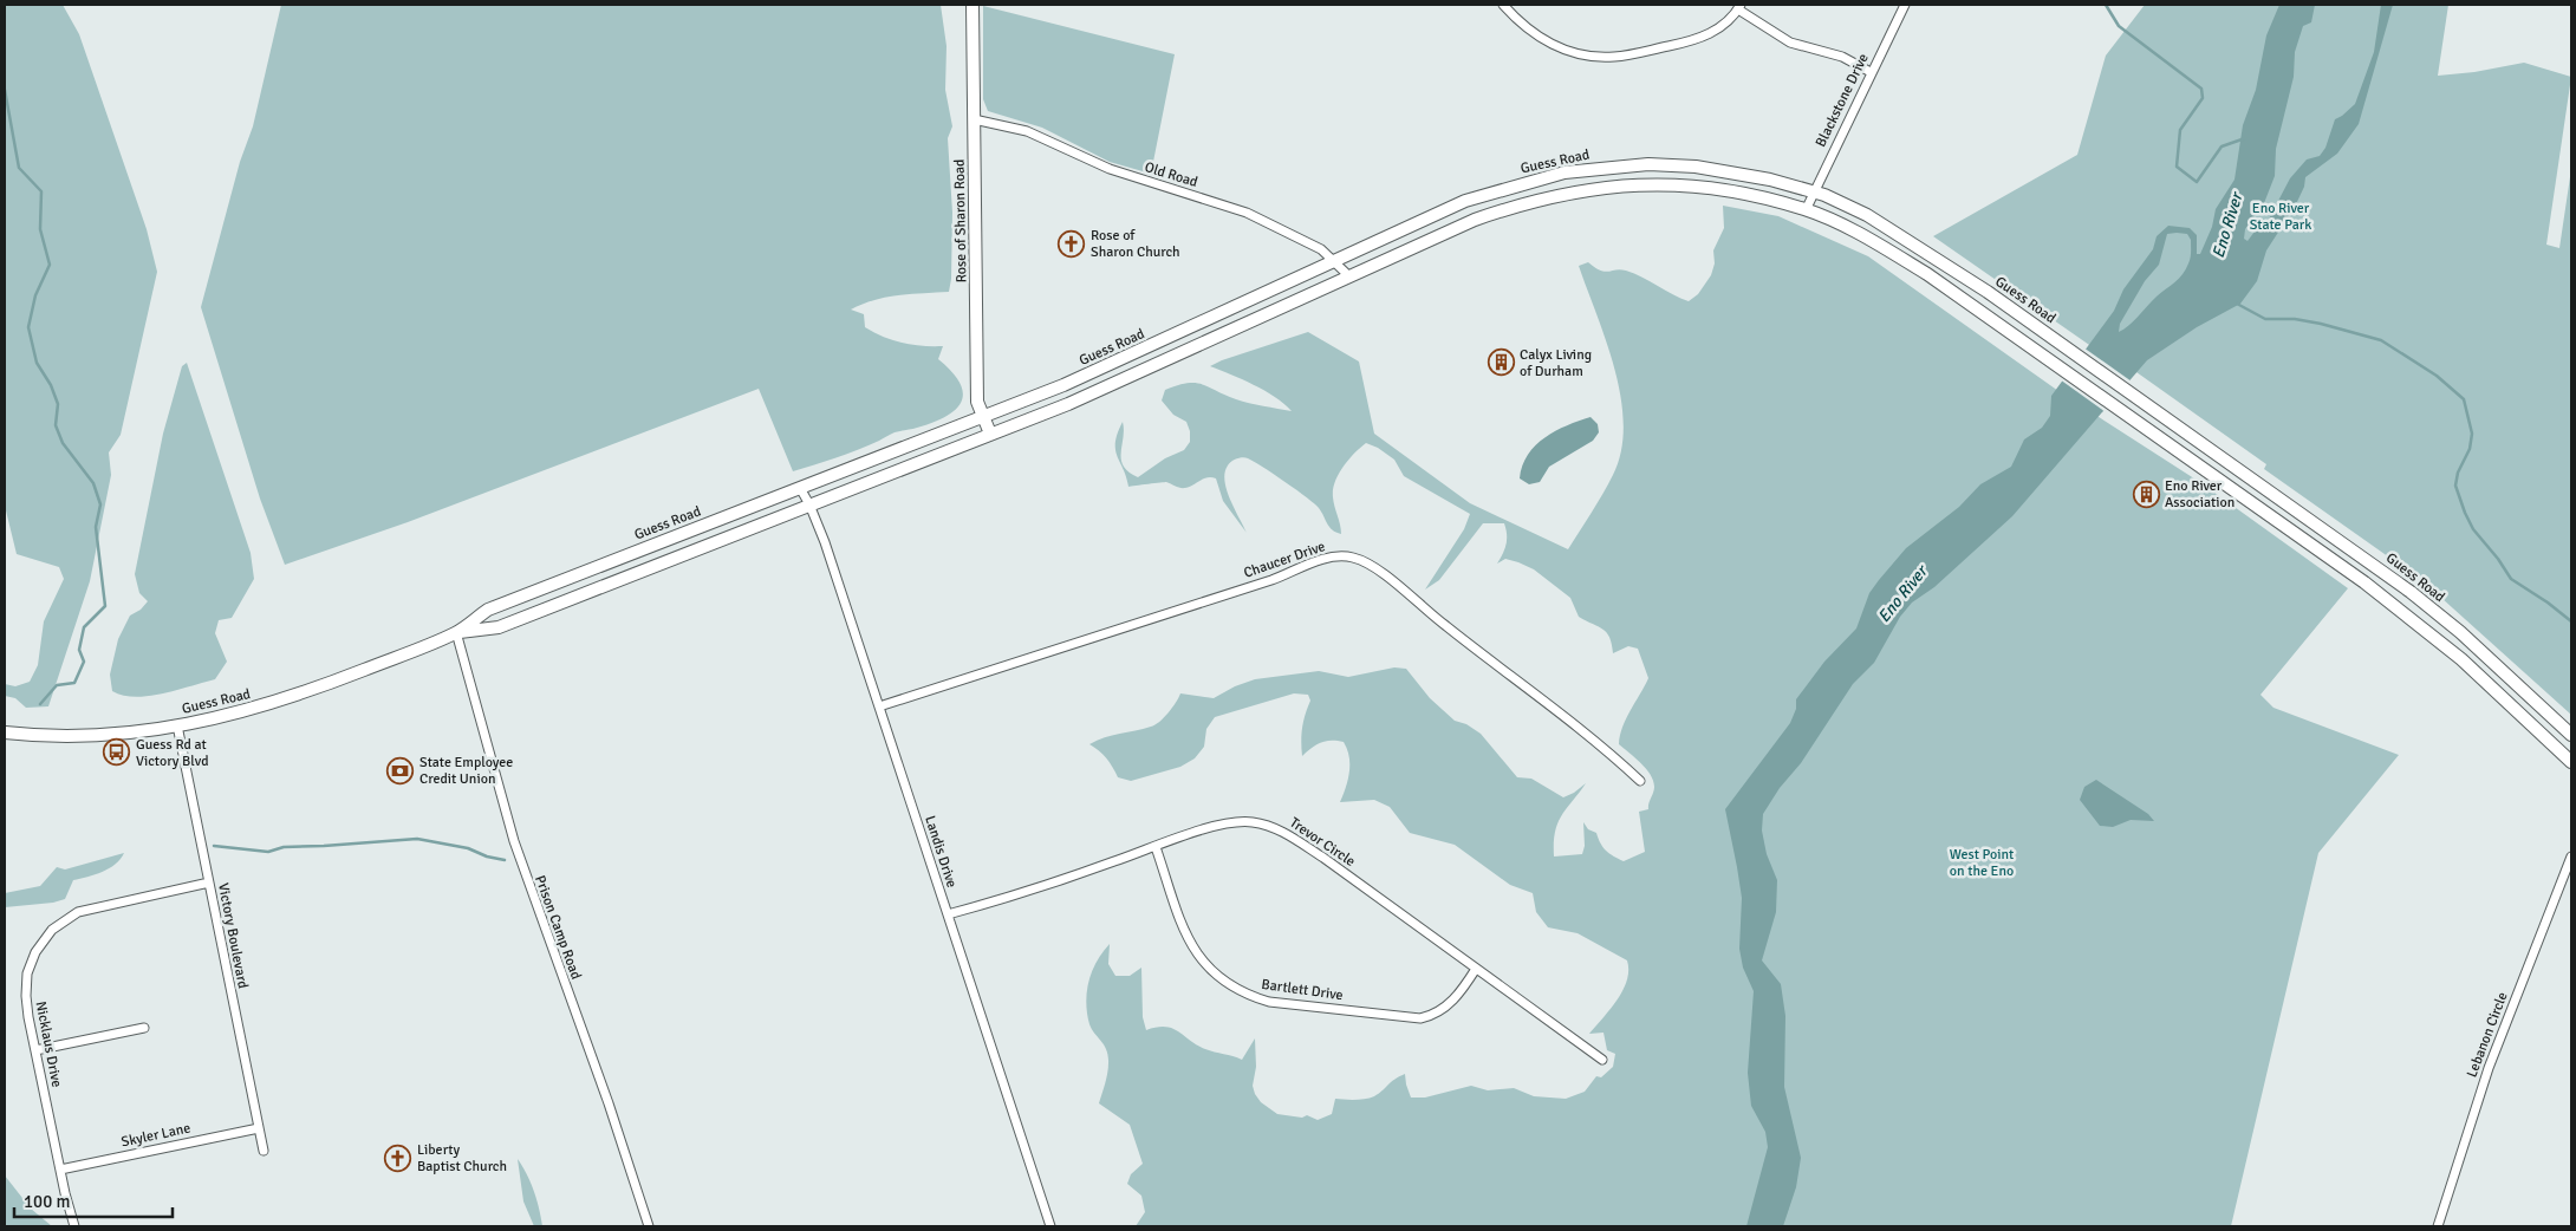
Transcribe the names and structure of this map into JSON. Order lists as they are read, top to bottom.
{
  "streets": {
    "main road": ["Guess Road", "Rose of Sharon Road"],
    "street": [
      "Blackstone Drive",
      "Old Road",
      "Chaucer Drive",
      "Trevor Circle",
      "Landis Drive",
      "Prison Camp Road",
      "Victory Boulevard",
      "Bartlett Drive",
      "Lebanon Circle",
      "Nicklaus Drive",
      "Skyler Lane"
    ]
  },
  "crossings": [
    ["Blackstone Drive", "Guess Road"],
    ["Guess Road", "Old Road"],
    ["Guess Road", "Rose of Sharon Road"],
    ["Guess Road", "Landis Drive"],
    ["Guess Road", "Prison Camp Road"],
    ["Guess Road", "Victory Boulevard"],
    ["Old Road", "Rose of Sharon Road"],
    ["Chaucer Drive", "Landis Drive"],
    ["Trevor Circle", "Landis Drive"],
    ["Trevor Circle", "Bartlett Drive"],
    ["Victory Boulevard", "Nicklaus Drive"],
    ["Victory Boulevard", "Skyler Lane"],
    ["Nicklaus Drive", "Skyler Lane"]
  ],
  "water": ["Eno River"],
  "parks": ["Eno River State Park", "West Point on the Eno"],
  "places": {
    "church": ["Rose of Sharon Church", "Liberty Baptist Church"],
    "building": ["Calyx Living of Durham", "Eno River Association"],
    "bus stop": ["Guess Rd at Victory Blvd"],
    "bank": ["State Employee Credit Union"]
  },
  "scale_bar": "100 m"
}
